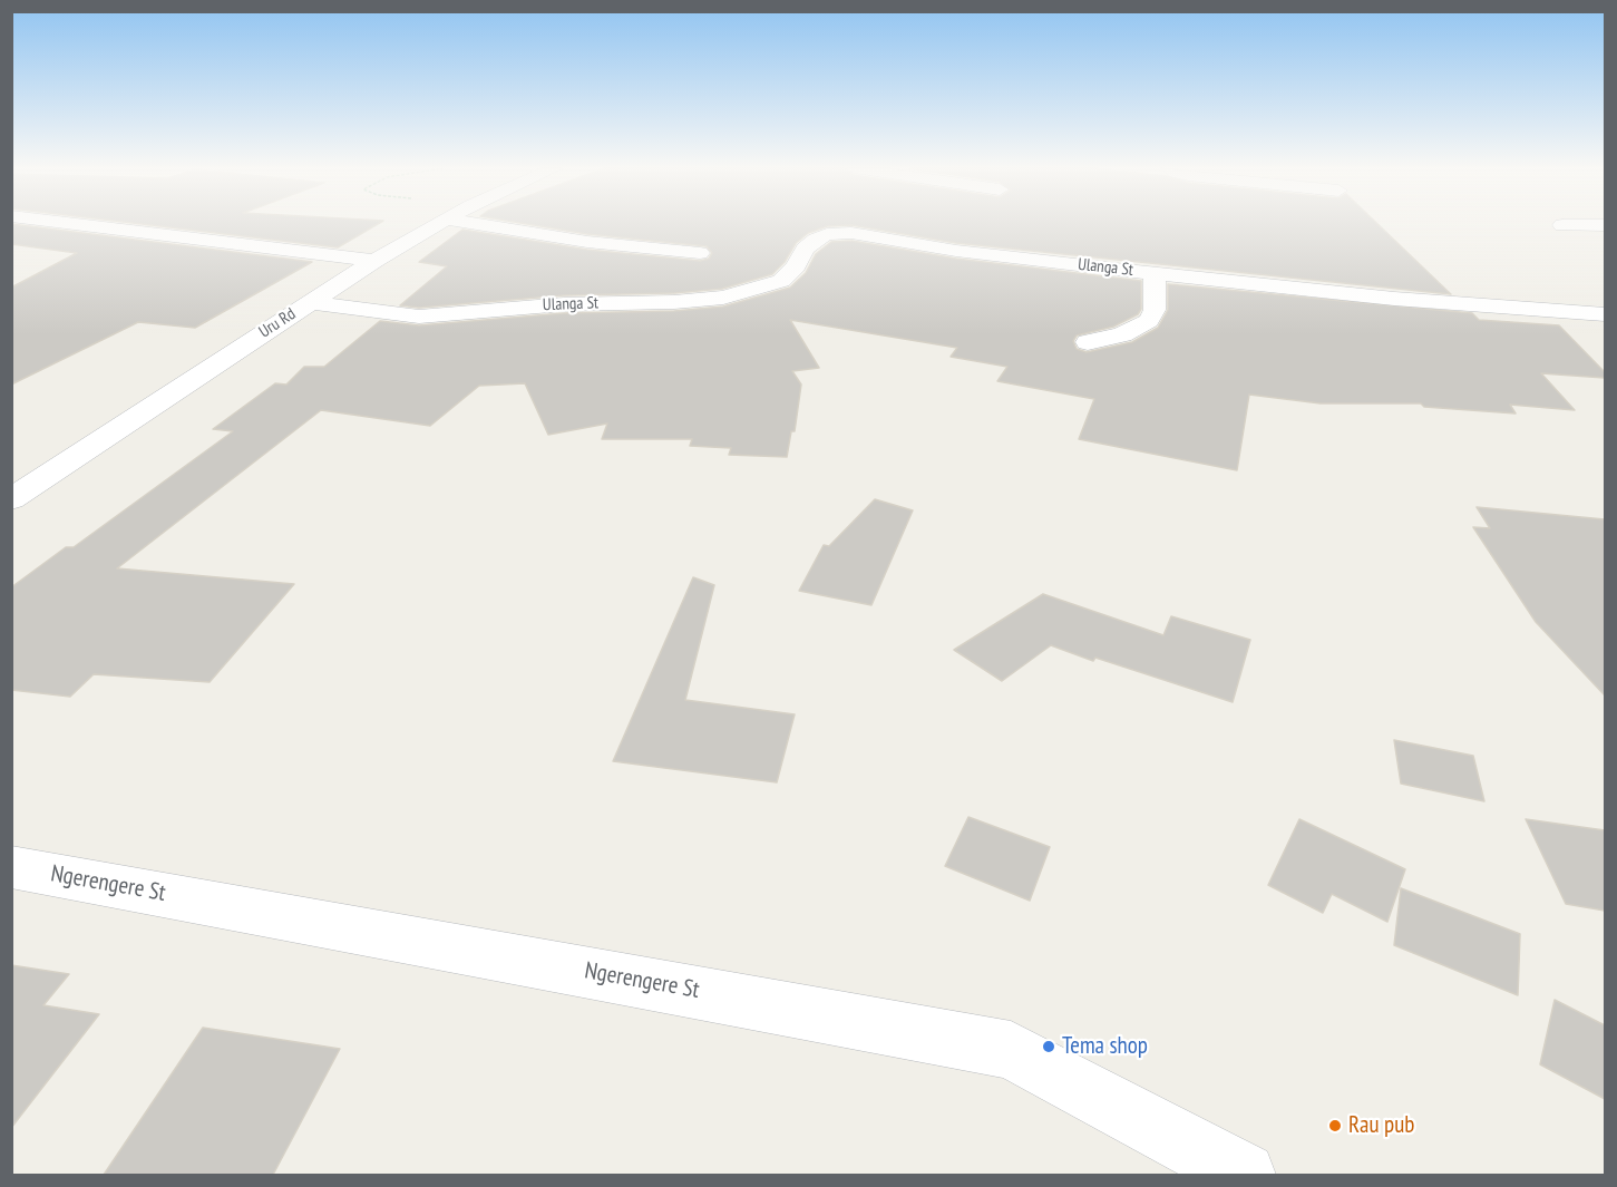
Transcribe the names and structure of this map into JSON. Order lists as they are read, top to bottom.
{
  "streets": {
    "street": ["Ulanga St", "Uru Rd", "Ngerengere St"]
  },
  "crossings": [
    ["Ulanga St", "Uru Rd"]
  ],
  "places": ["Tema shop", "Rau pub"]
}
